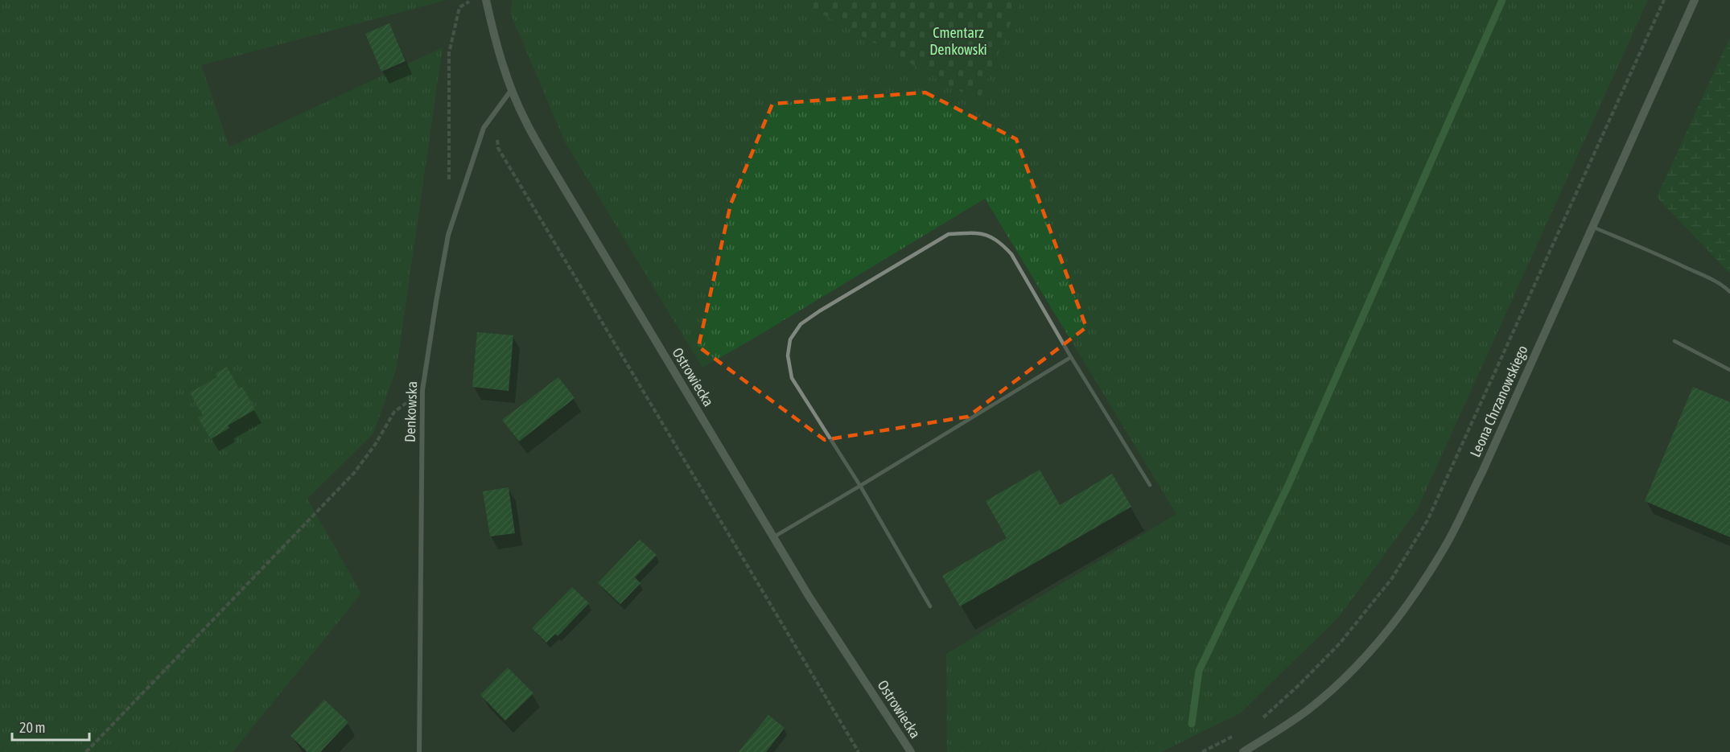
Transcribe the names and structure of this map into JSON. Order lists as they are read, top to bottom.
{
  "streets": {
    "street": ["Ostrowiecka", "Leona Chrzanowskiego", "Denkowska"]
  },
  "crossings": [
    ["Ostrowiecka", "Denkowska"]
  ],
  "parks": ["Cmentarz Denkowski"],
  "scale_bar": "20 m"
}
